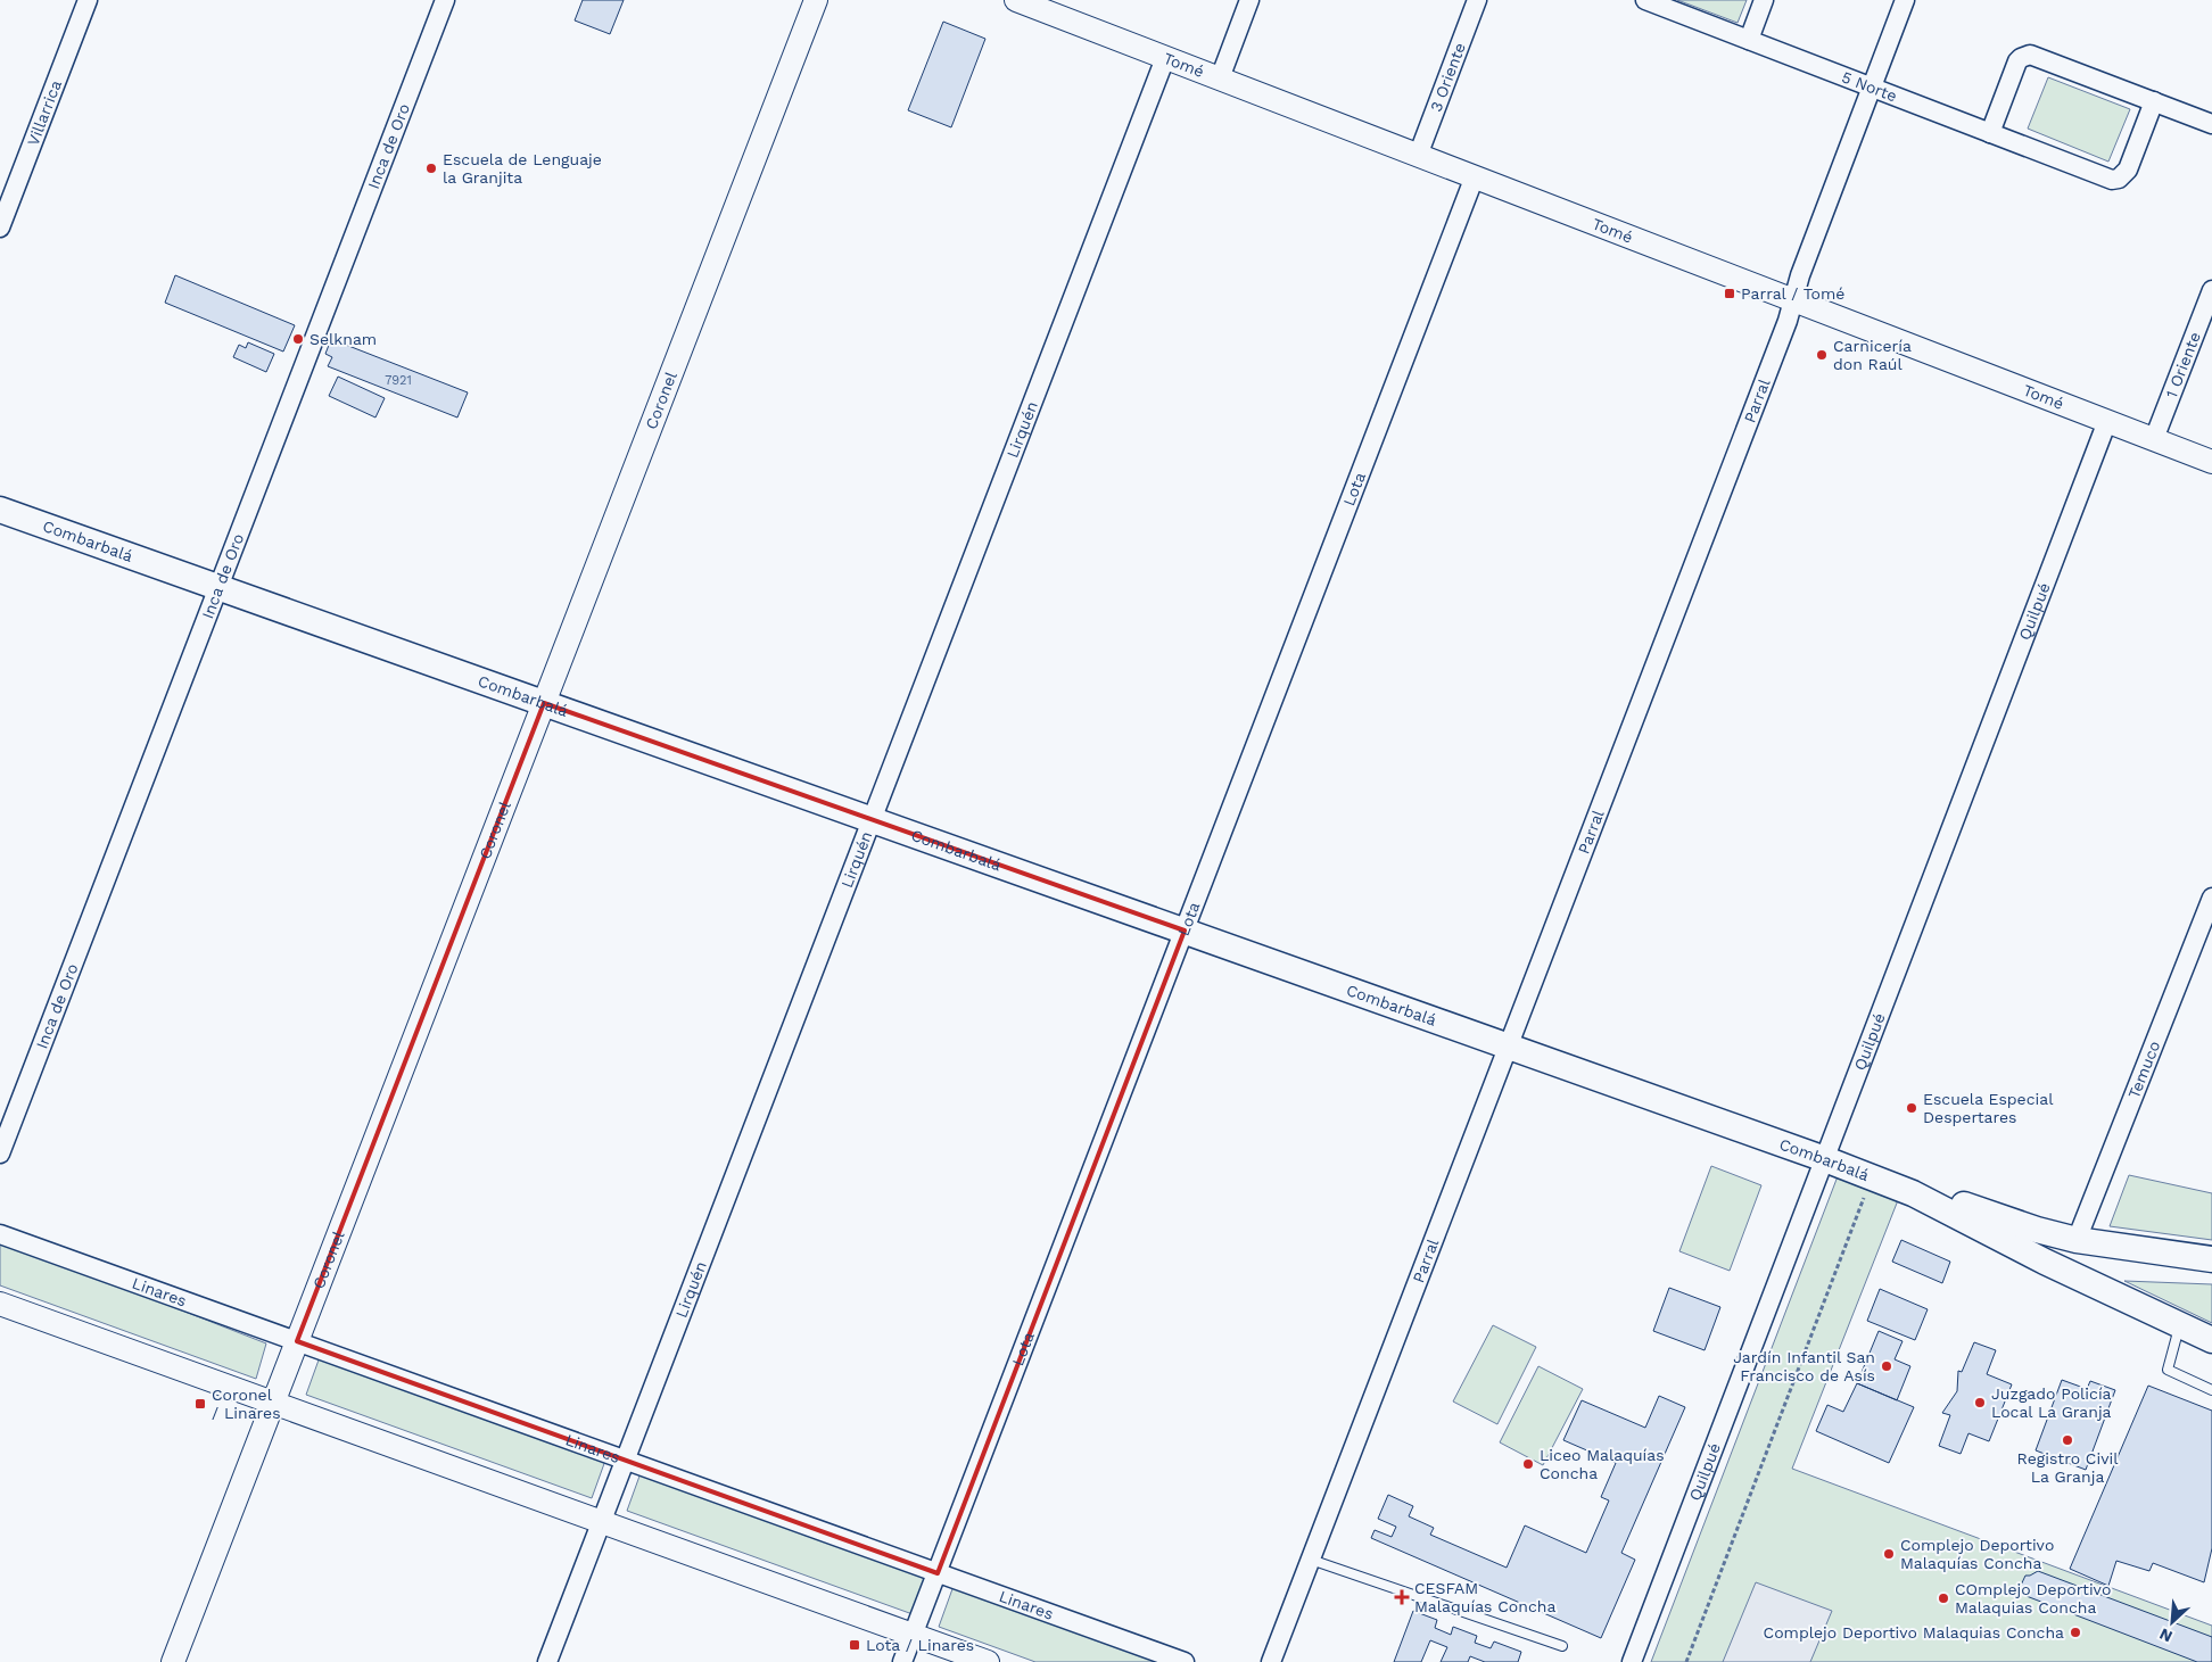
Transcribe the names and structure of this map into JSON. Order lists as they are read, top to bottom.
{
  "streets": {
    "main road": ["Combarbalá"],
    "street": [
      "Tomé",
      "3 Oriente",
      "5 Norte",
      "Villarrica",
      "Inca de Oro",
      "1 Oriente",
      "Coronel",
      "Parral",
      "Lirquén",
      "Lota",
      "Quilpué",
      "Temuco",
      "Linares"
    ]
  },
  "crossings": [
    ["Tomé", "3 Oriente"],
    ["Tomé", "1 Oriente"],
    ["Tomé", "Parral"],
    ["Tomé", "Lirquén"],
    ["Tomé", "Lota"],
    ["Tomé", "Quilpué"],
    ["5 Norte", "Parral"],
    ["Inca de Oro", "Combarbalá"],
    ["Coronel", "Combarbalá"],
    ["Coronel", "Linares"],
    ["Parral", "Combarbalá"],
    ["Lirquén", "Combarbalá"],
    ["Lirquén", "Linares"],
    ["Lota", "Combarbalá"],
    ["Lota", "Linares"],
    ["Combarbalá", "Quilpué"],
    ["Combarbalá", "Temuco"]
  ],
  "places": {
    "other": [
      "Escuela de Lenguaje la Granjita",
      "Selknam",
      "Carnicería don Raúl",
      "Escuela Especial Despertares",
      "Jardín Infantil San Francisco de Asís",
      "Juzgado Policía Local La Granja",
      "Registro Civil La Granja",
      "Liceo Malaquías Concha",
      "Complejo Deportivo Malaquías Concha",
      "COmplejo Deportivo Malaquias Concha",
      "Complejo Deportivo Malaquias Concha"
    ],
    "transit": ["Parral / Tomé", "Coronel / Linares", "Lota / Linares"],
    "health": ["CESFAM Malaquías Concha"]
  },
  "house_numbers": ["7921"],
  "north": "bottom left"
}
